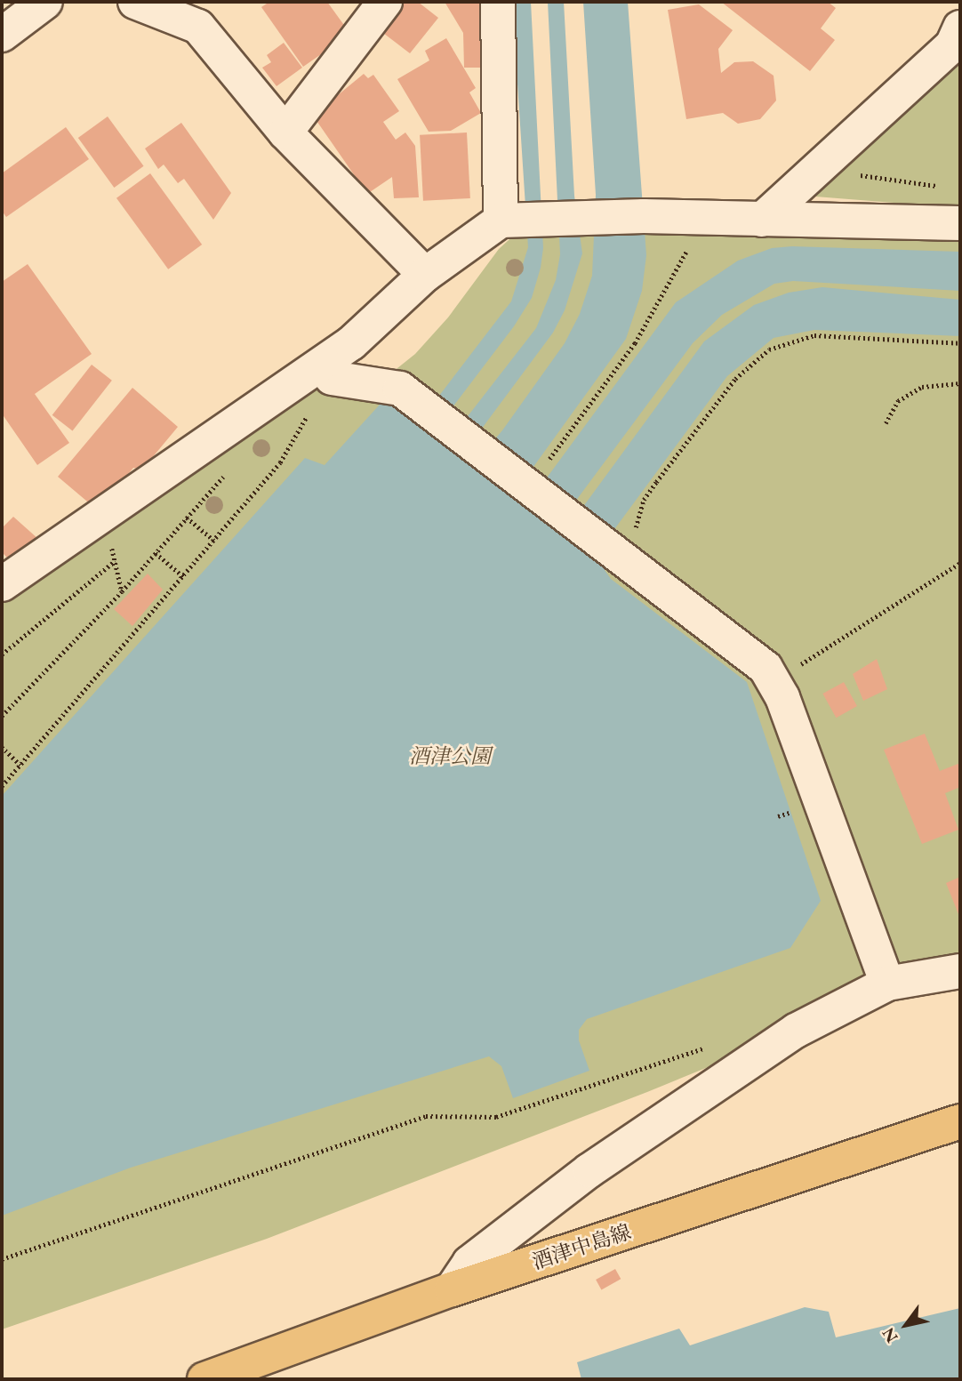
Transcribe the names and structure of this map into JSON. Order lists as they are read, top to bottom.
{
  "streets": {
    "main road": ["酒津中島線"]
  },
  "parks": ["酒津公園"],
  "north": "bottom left"
}
